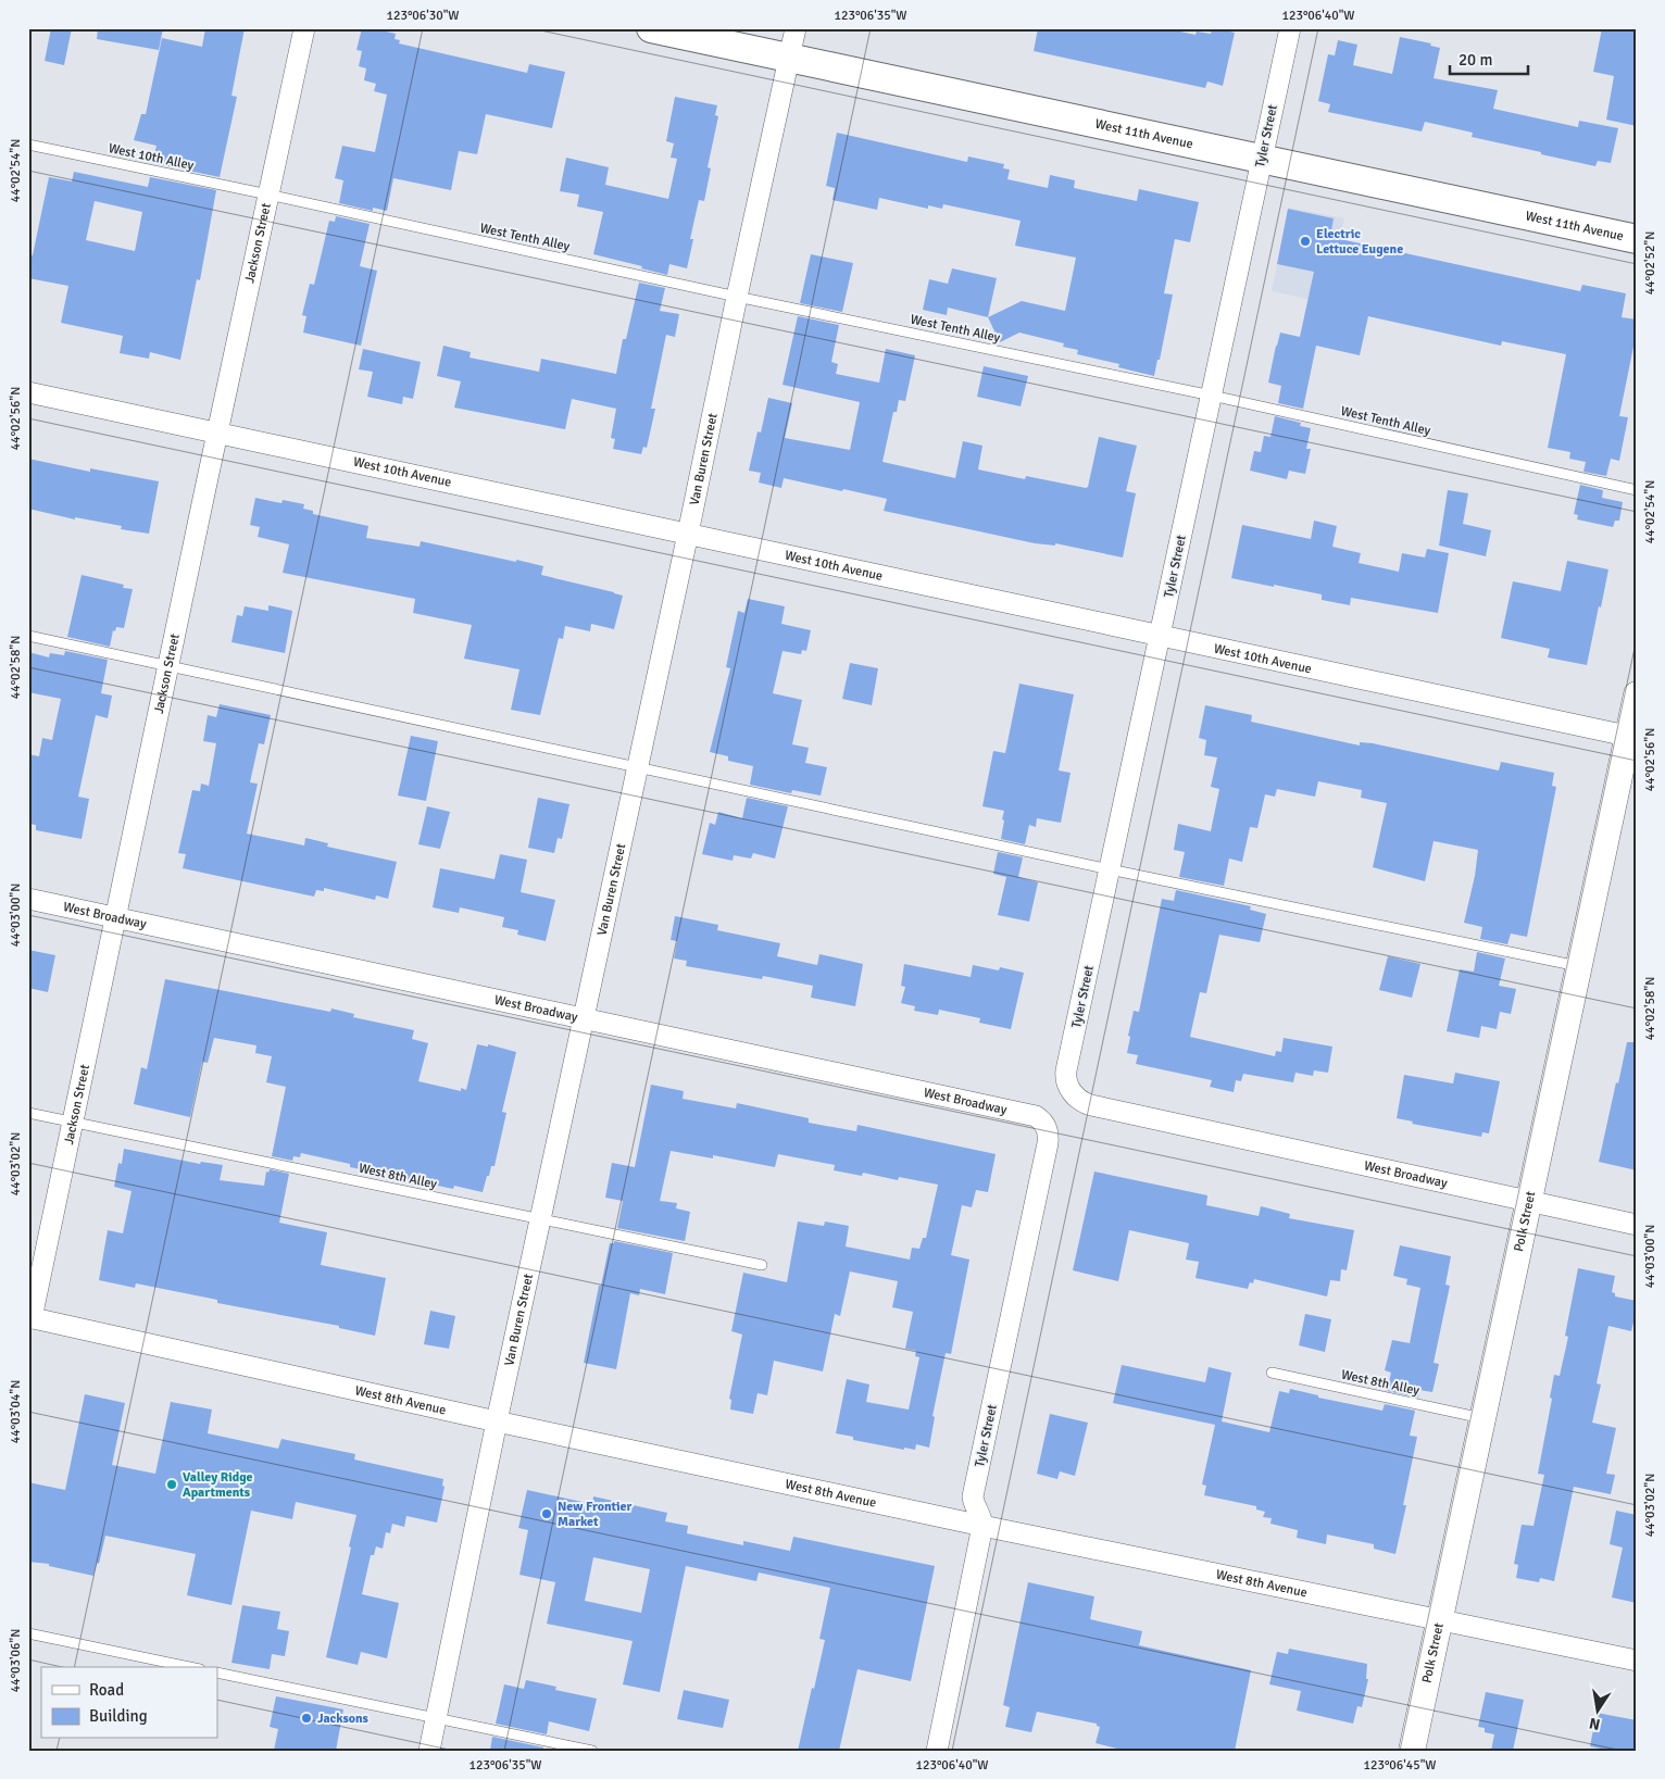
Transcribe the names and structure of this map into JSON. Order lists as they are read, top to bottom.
{
  "streets": {
    "main road": ["West 11th Avenue"],
    "street": [
      "Tyler Street",
      "Jackson Street",
      "Van Buren Street",
      "West 10th Avenue",
      "West Broadway",
      "Polk Street",
      "West 8th Avenue"
    ],
    "lane": ["West 10th Alley", "West Tenth Alley", "West 8th Alley"]
  },
  "crossings": [
    ["West 11th Avenue", "Tyler Street"],
    ["West 11th Avenue", "Van Buren Street"],
    ["Tyler Street", "West Tenth Alley"],
    ["Tyler Street", "West 10th Avenue"],
    ["Tyler Street", "West Broadway"],
    ["Tyler Street", "West 8th Avenue"],
    ["West 10th Alley", "West Tenth Alley"],
    ["West 10th Alley", "Jackson Street"],
    ["West Tenth Alley", "Jackson Street"],
    ["West Tenth Alley", "Van Buren Street"],
    ["Jackson Street", "West 10th Avenue"],
    ["Jackson Street", "West Broadway"],
    ["Jackson Street", "West 8th Alley"],
    ["Jackson Street", "West 8th Avenue"],
    ["Van Buren Street", "West 10th Avenue"],
    ["Van Buren Street", "West Broadway"],
    ["Van Buren Street", "West 8th Alley"],
    ["Van Buren Street", "West 8th Avenue"],
    ["West 10th Avenue", "Polk Street"],
    ["West Broadway", "Polk Street"],
    ["West 8th Alley", "Polk Street"],
    ["Polk Street", "West 8th Avenue"]
  ],
  "places": [
    "Electric Lettuce Eugene",
    "Valley Ridge Apartments",
    "New Frontier Market",
    "Jacksons"
  ],
  "legend": ["Road", "Building"],
  "scale_bar": "20 m",
  "north": "bottom",
  "coordinates": [
    "123°06'30\"W",
    "123°06'35\"W",
    "123°06'40\"W",
    "44°02'54\"N",
    "44°02'52\"N",
    "44°02'56\"N",
    "44°02'58\"N",
    "44°03'00\"N",
    "44°03'02\"N",
    "44°03'04\"N",
    "44°03'06\"N",
    "123°06'45\"W"
  ]
}
